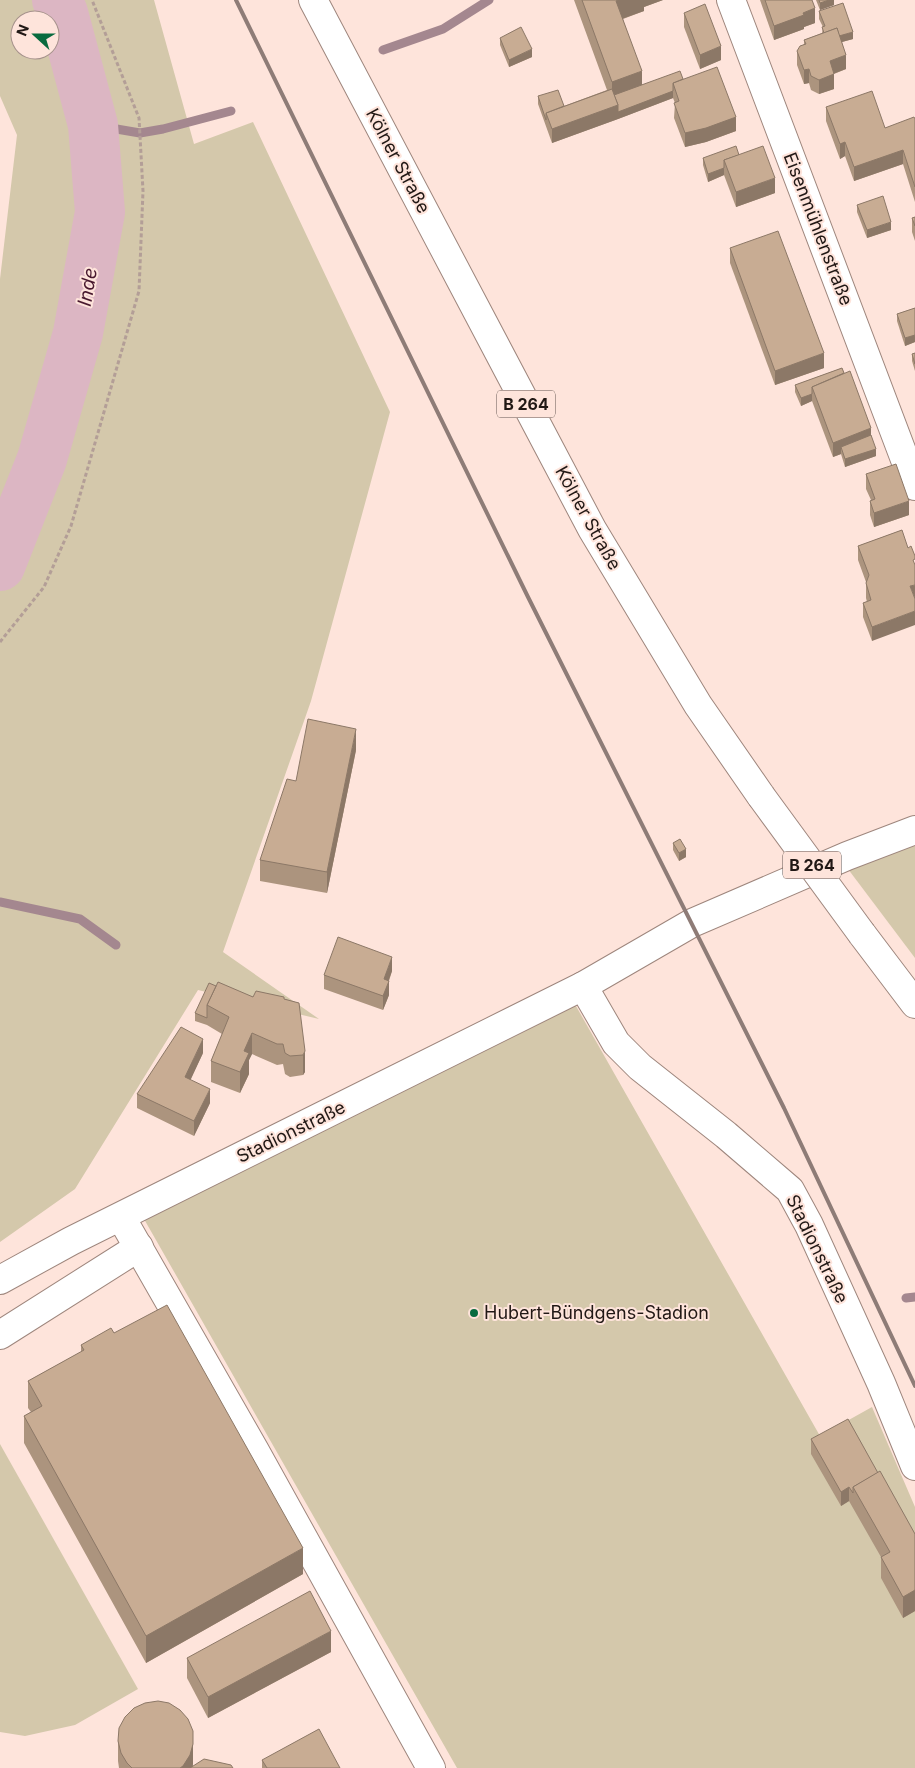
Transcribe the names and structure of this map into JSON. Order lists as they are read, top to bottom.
{
  "streets": {
    "street": [
      "Kölner Straße",
      "Eisenmühlenstraße",
      "B 264",
      "Stadionstraße"
    ]
  },
  "water": ["Inde"],
  "places": ["Hubert-Bündgens-Stadion"],
  "north": "left"
}
